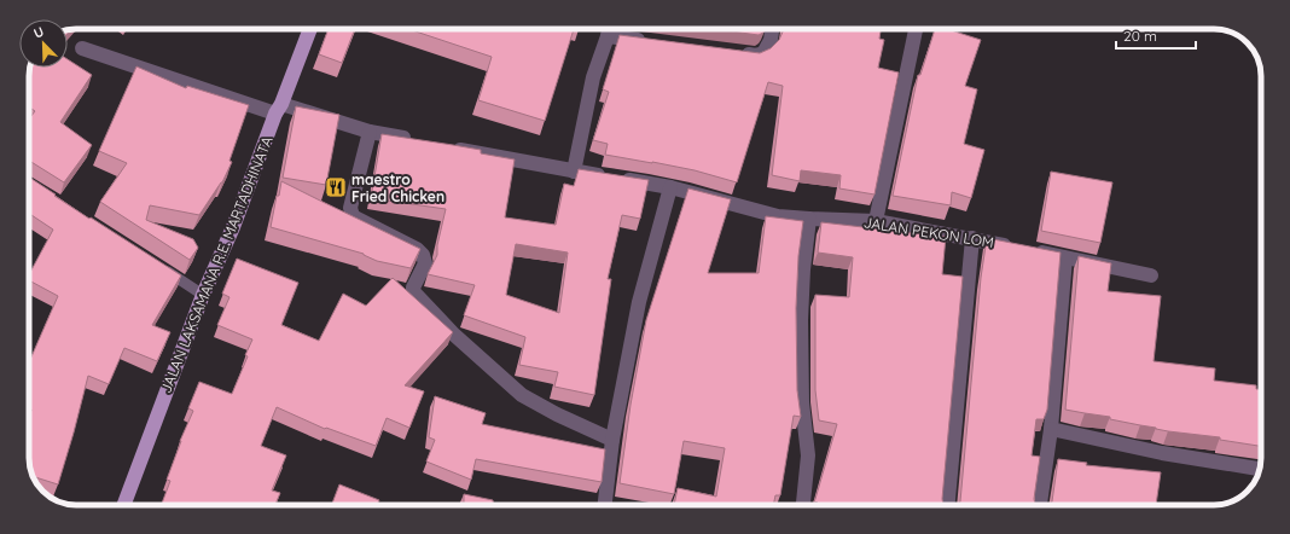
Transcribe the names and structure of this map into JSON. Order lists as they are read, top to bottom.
{
  "streets": {
    "main road": ["JALAN LAKSAMANA R.E. MARTADHINATA"],
    "street": ["JALAN PEKON LOM"]
  },
  "places": {
    "restaurant": ["maestro Fried Chicken"]
  },
  "scale_bar": "20 m",
  "north": "top left"
}
